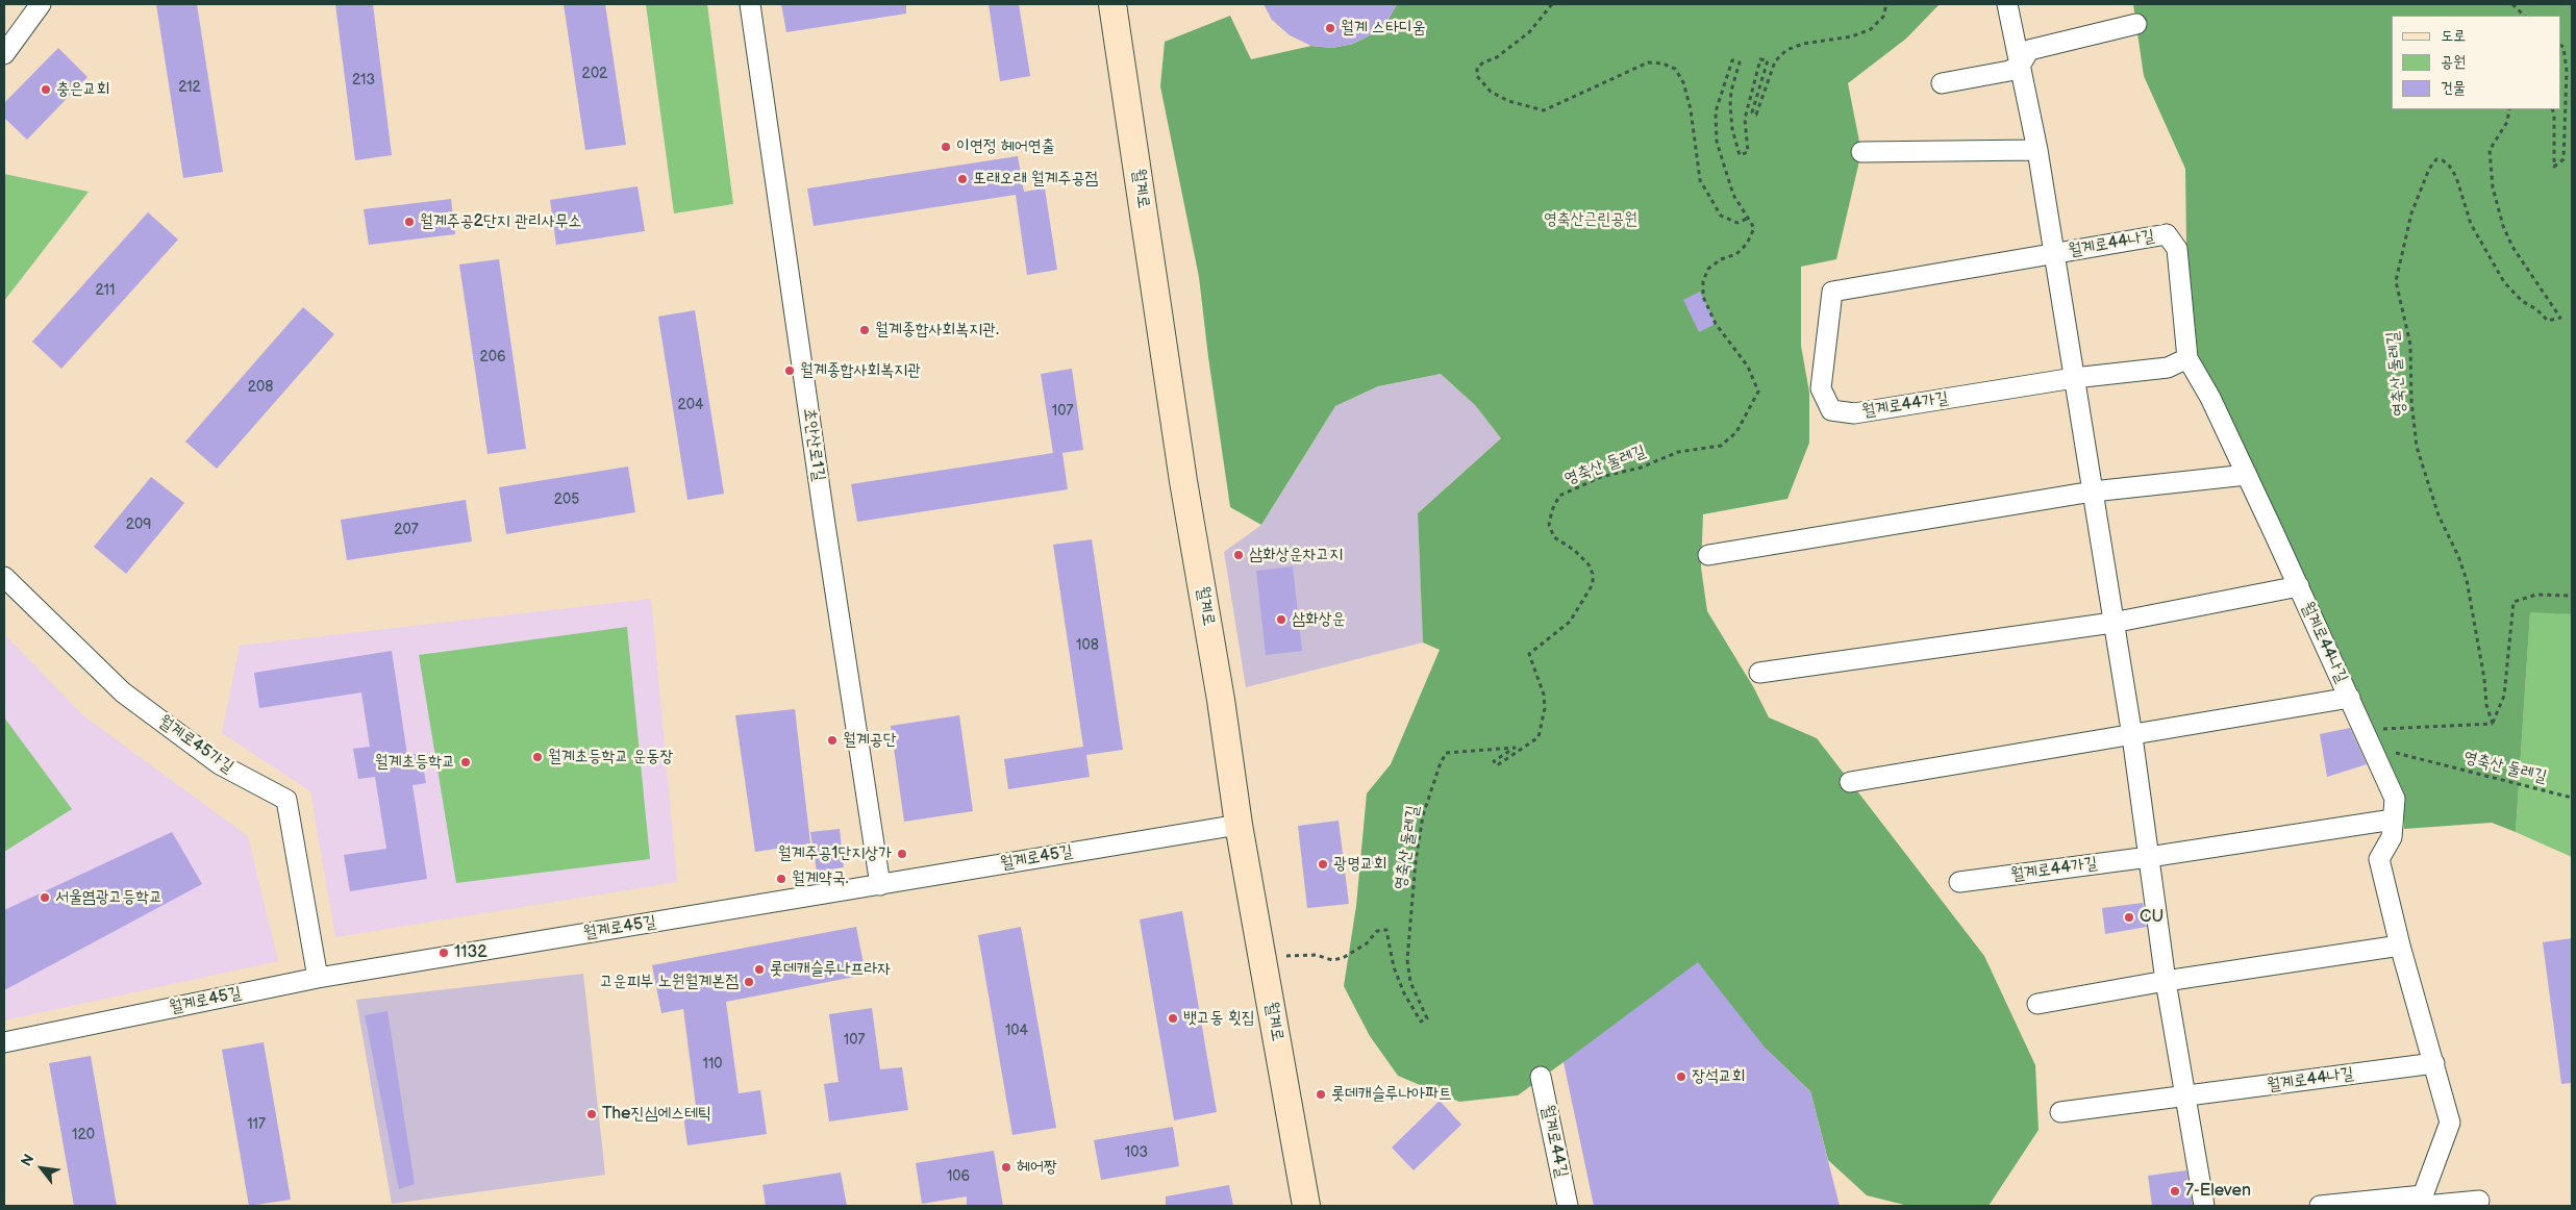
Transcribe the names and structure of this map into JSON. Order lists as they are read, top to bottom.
{
  "streets": {
    "main road": ["월계로"],
    "street": [
      "월계로44나길",
      "월계로44가길",
      "초안산로1길",
      "월계로45가길",
      "월계로45길",
      "월계로44길"
    ],
    "path": ["영축산 둘레길"]
  },
  "crossings": [
    ["월계로", "월계로45길"],
    ["월계로44나길", "영축산 둘레길"],
    ["월계로44나길", "월계로44가길"],
    ["초안산로1길", "월계로45길"],
    ["월계로45가길", "월계로45길"]
  ],
  "parks": ["영축산근린공원"],
  "places": [
    "월계 스타디움",
    "충은교회",
    "이연정 헤어연출",
    "또래오래 월계주공점",
    "월계주공2단지 관리사무소",
    "월계종합사회복지관.",
    "월계종합사회복지관",
    "삼화상운차고지",
    "삼화상운",
    "월계공단",
    "월계초등학교 운동장",
    "월계초등학교",
    "월계주공1단지상가",
    "광명교회",
    "월계약국.",
    "서울염광고등학교",
    "CU",
    "1132",
    "롯데캐슬루나프라자",
    "고운피부 노원월계본점",
    "뱃고동 횟집",
    "장석교회",
    "롯데캐슬루나아파트",
    "The진심에스테틱",
    "헤어짱",
    "7-Eleven"
  ],
  "house_numbers": [
    "202",
    "213",
    "212",
    "211",
    "206",
    "208",
    "204",
    "107",
    "205",
    "209",
    "207",
    "108",
    "104",
    "107",
    "110",
    "117",
    "120",
    "103",
    "106"
  ],
  "legend": ["도로", "공원", "건물"],
  "north": "top left"
}
